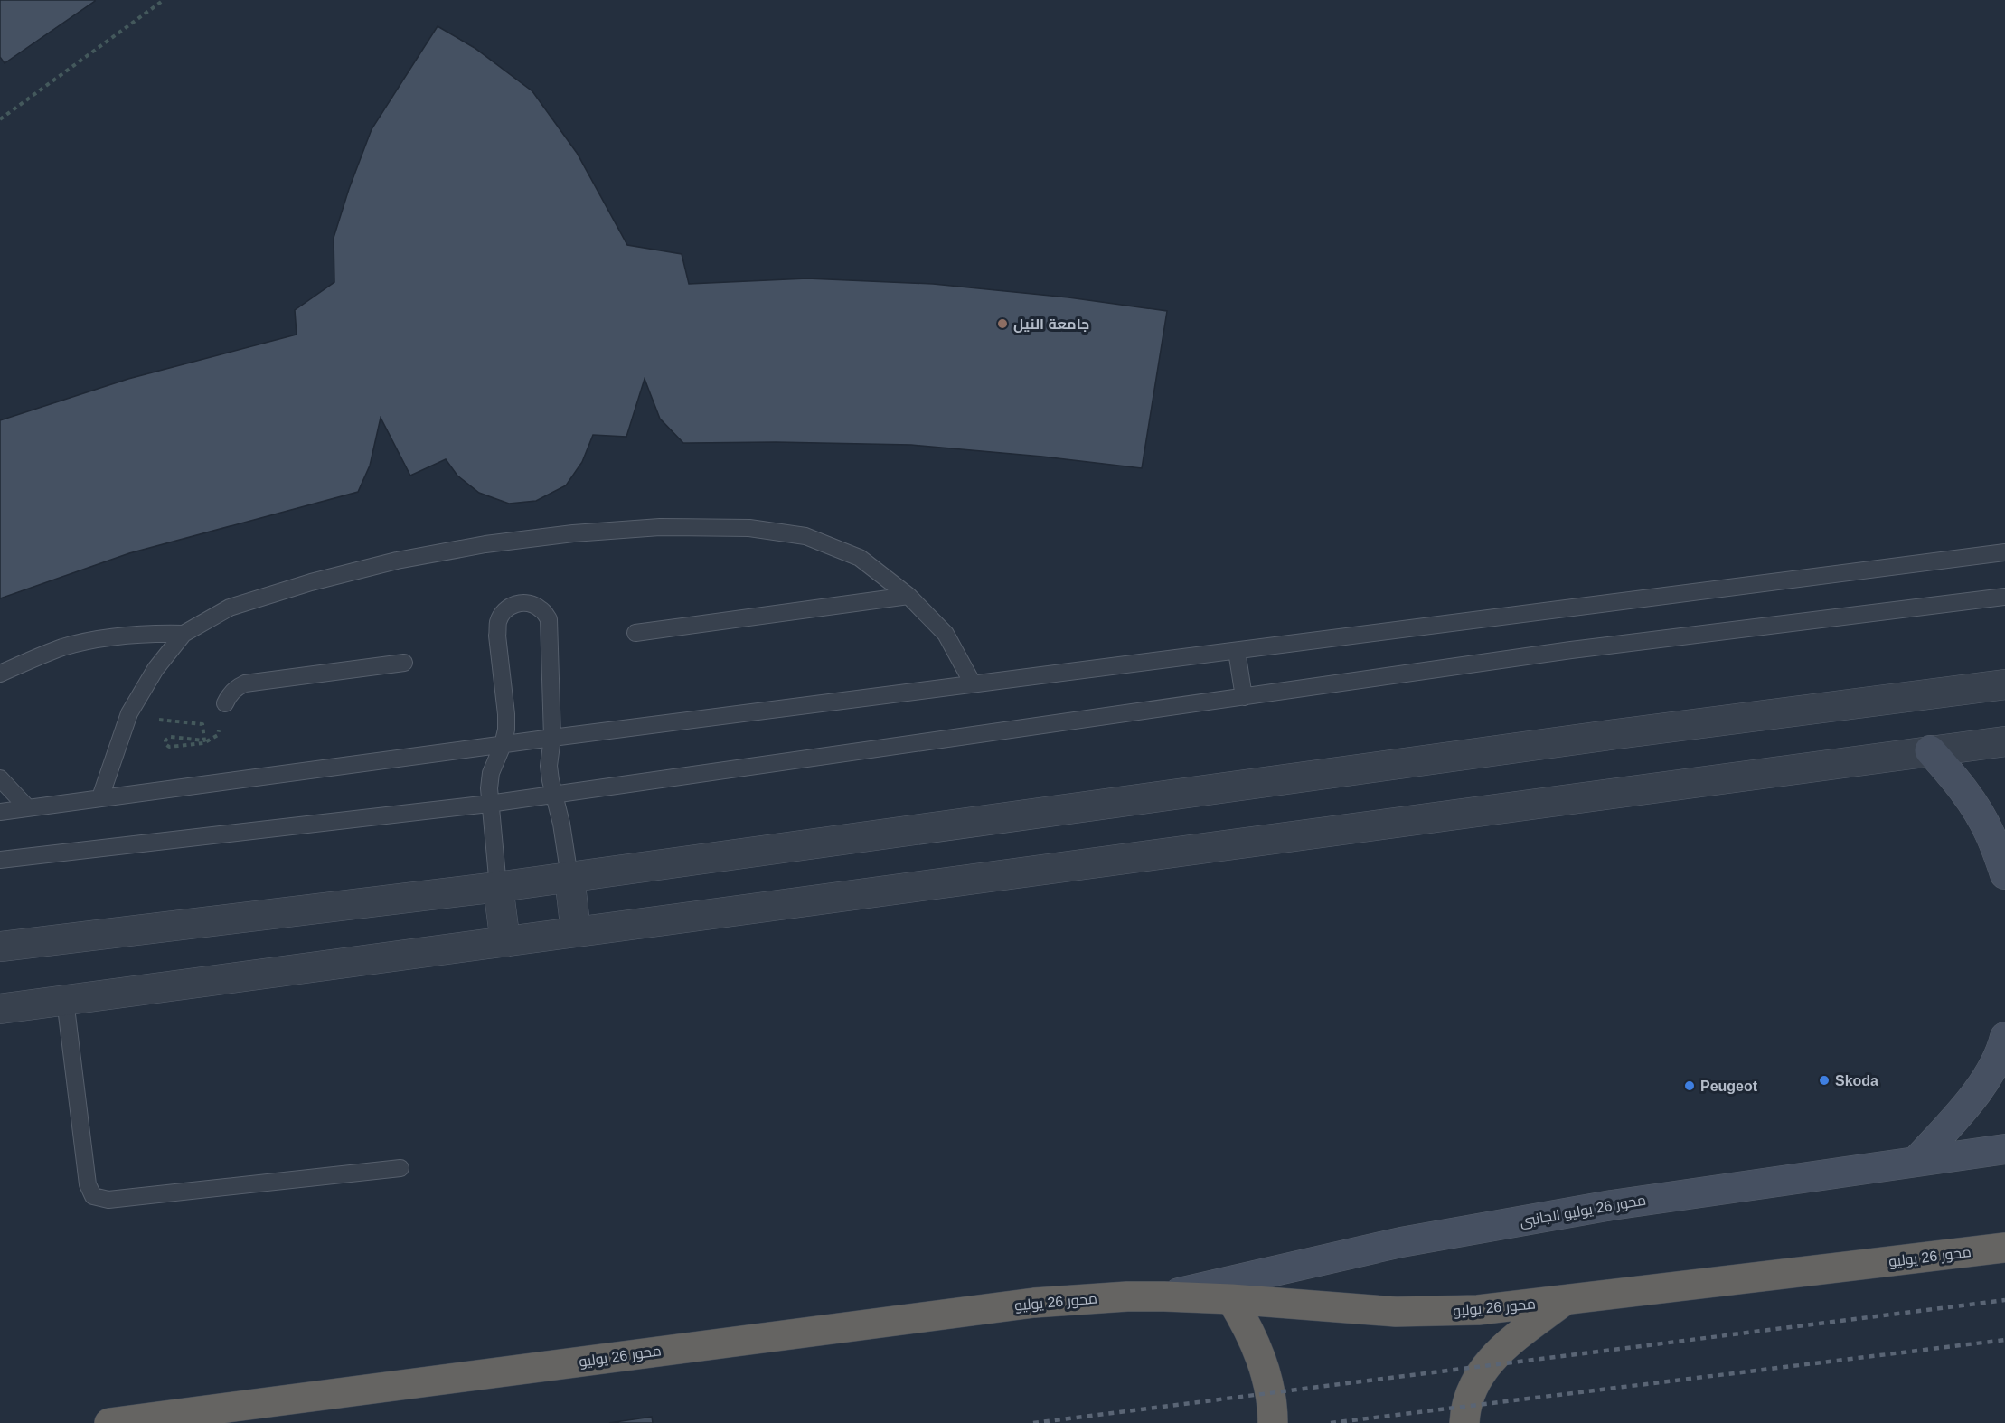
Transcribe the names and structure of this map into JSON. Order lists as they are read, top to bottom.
{
  "streets": {
    "highway": ["محور 26 يوليو"],
    "main road": ["محور 26 يوليو الجانبى"]
  },
  "crossings": [
    ["محور 26 يوليو الجانبى", "محور 26 يوليو"]
  ],
  "places": ["جامعة النيل", "Skoda", "Peugeot"]
}
